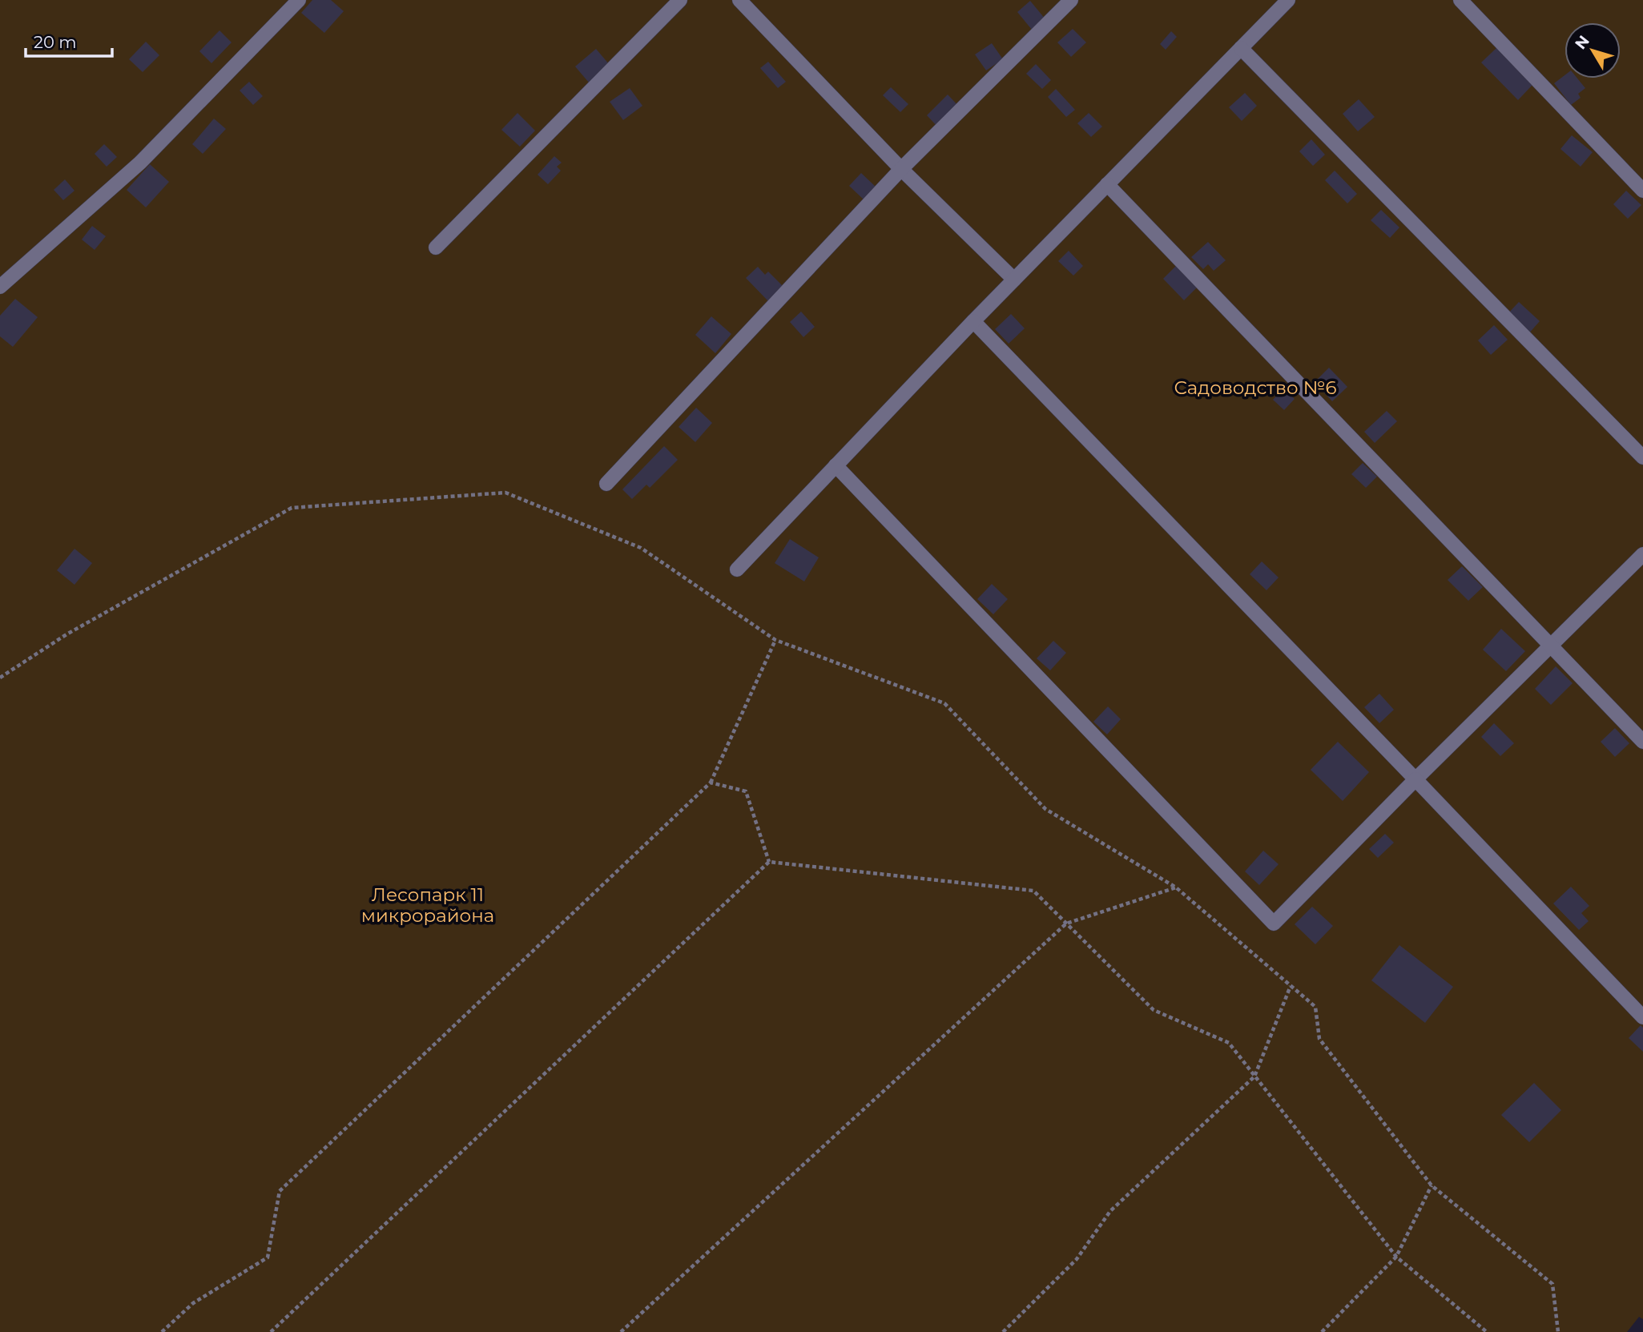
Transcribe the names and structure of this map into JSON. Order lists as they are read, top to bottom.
{
  "parks": ["Садоводство №6", "Лесопарк 11 микрорайона"],
  "scale_bar": "20 m",
  "north": "top left"
}
